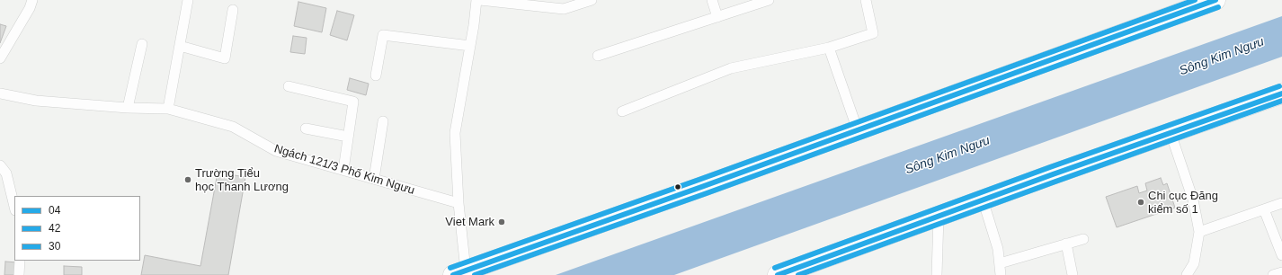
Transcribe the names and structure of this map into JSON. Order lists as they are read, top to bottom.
{
  "streets": {
    "lane": ["Ngách 121/3 Phố Kim Ngưu"]
  },
  "water": ["Sông Kim Ngưu"],
  "places": ["Trường Tiểu học Thanh Lương", "Chi cục Đăng kiểm số 1", "Viet Mark"],
  "lines": ["transit line 04", "transit line 30", "transit line 42"],
  "legend": ["04", "42", "30"]
}
